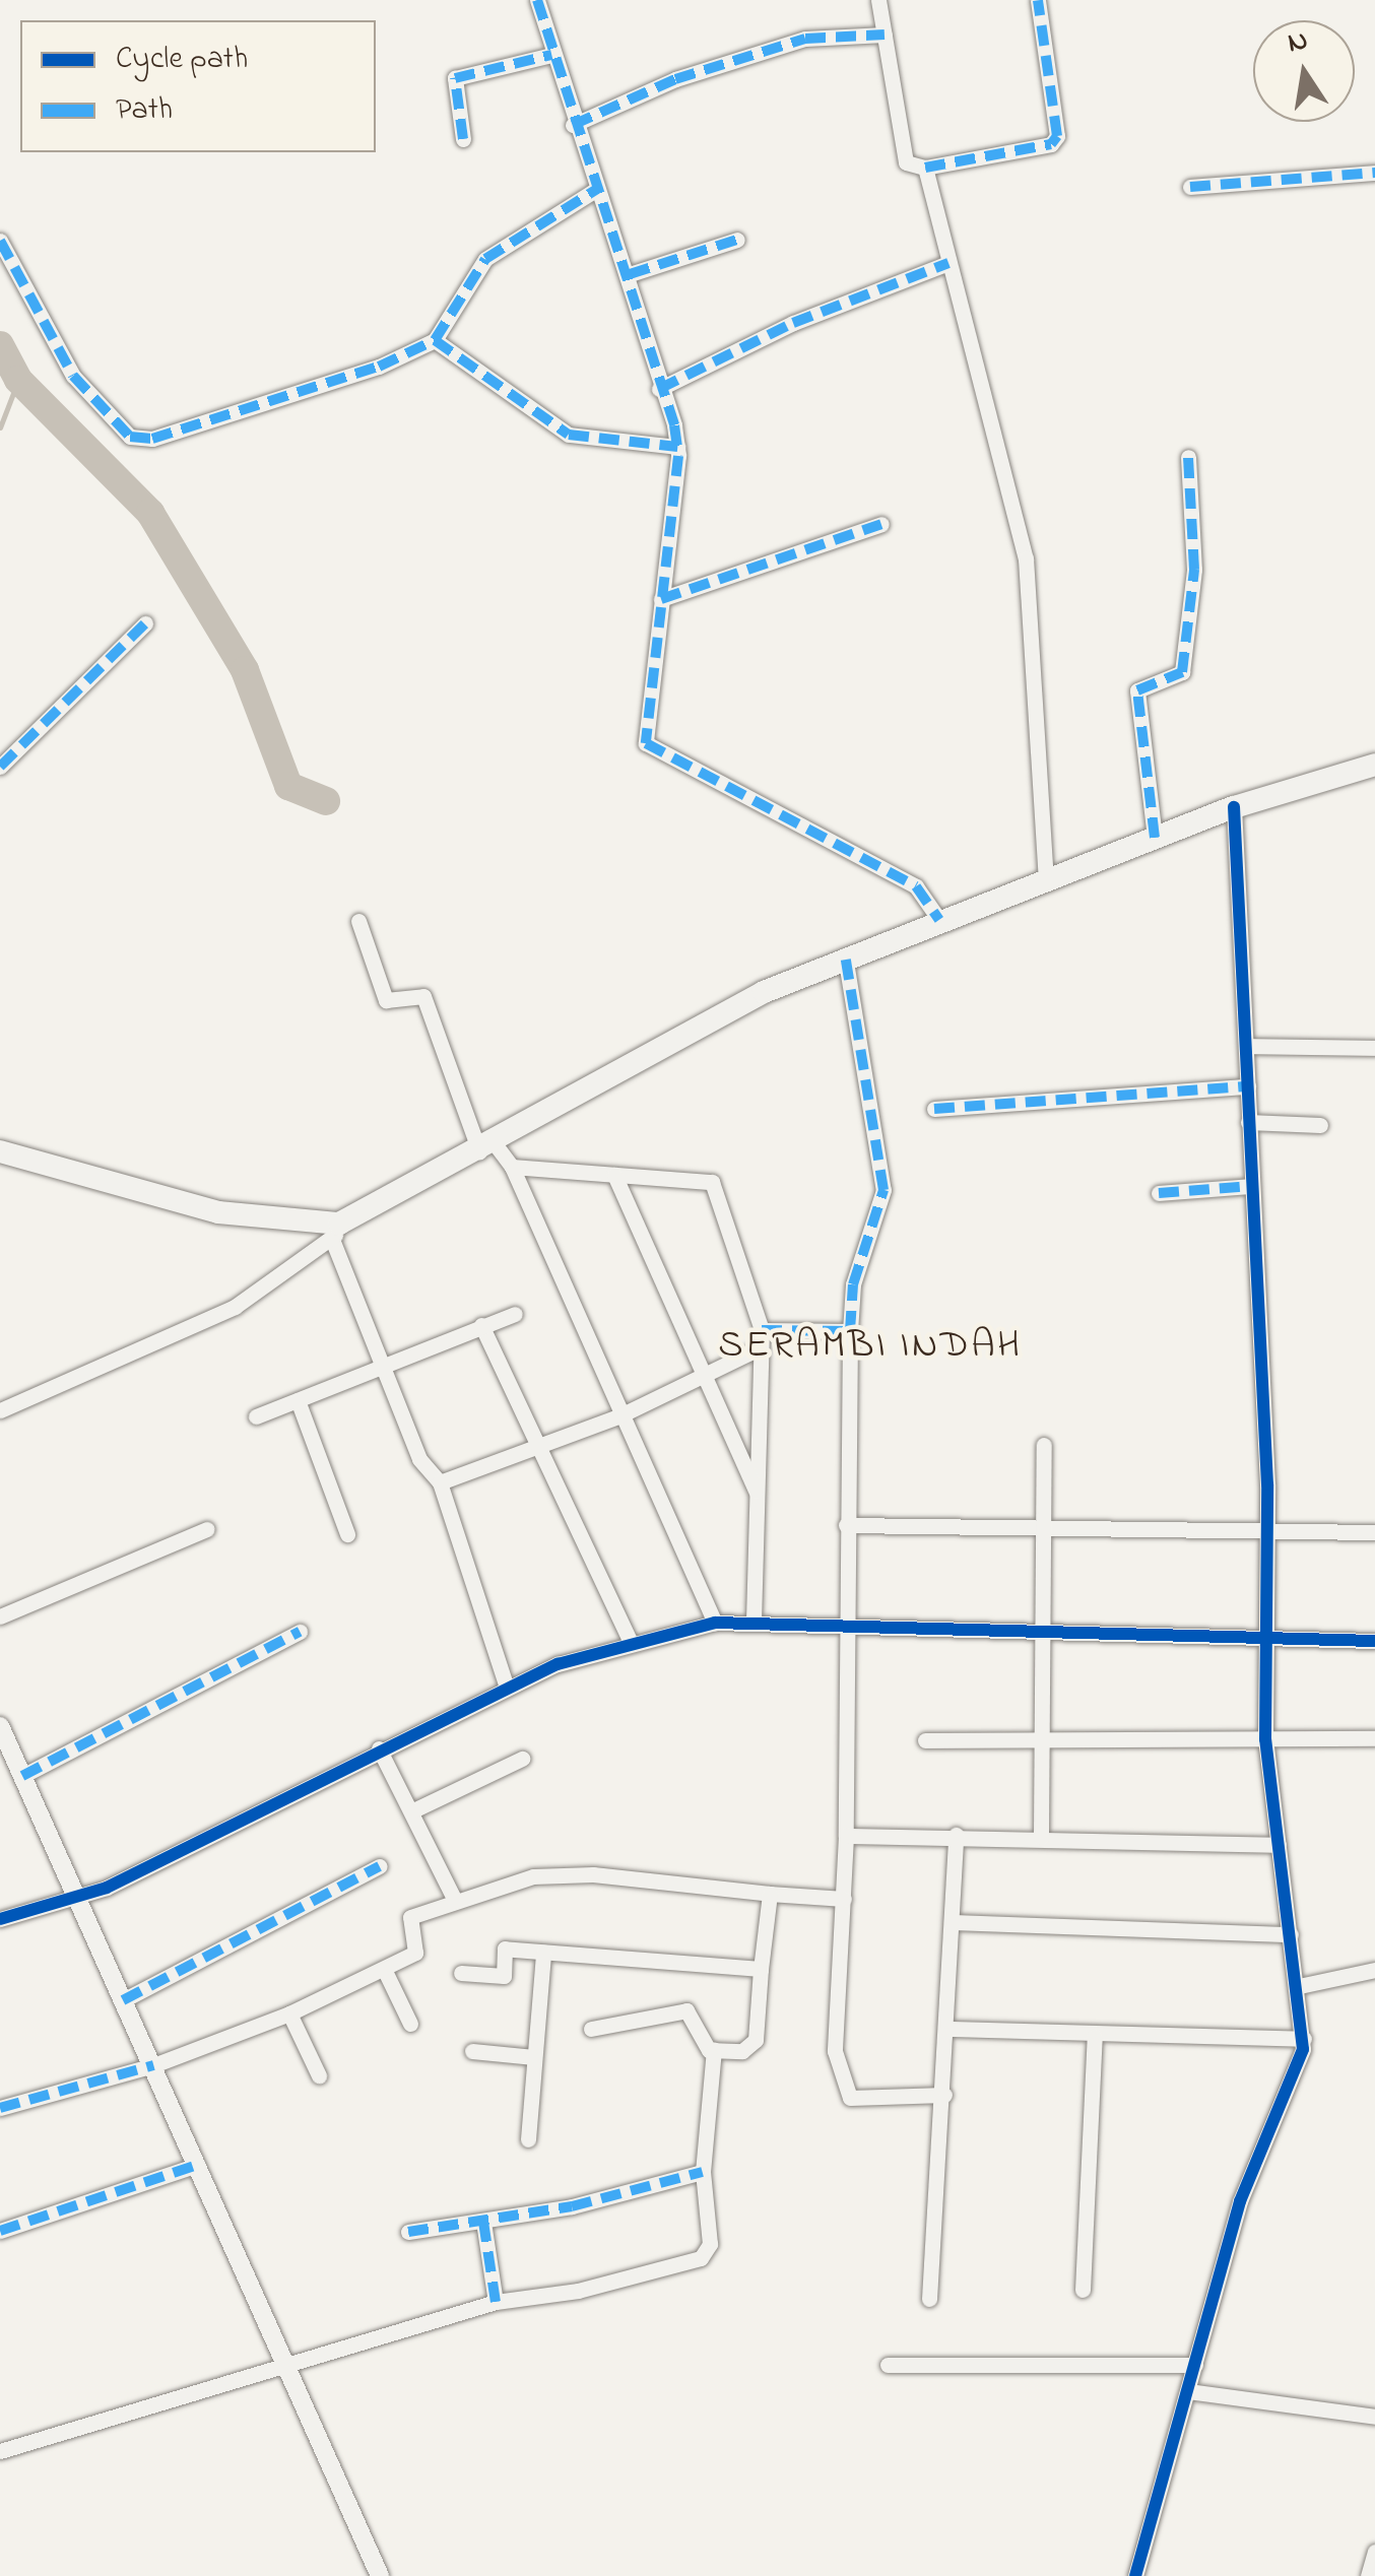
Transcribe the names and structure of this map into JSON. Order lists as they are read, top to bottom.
{
  "districts": ["SERAMBI INDAH"],
  "legend": ["Cycle path", "Path"],
  "north": "top"
}
